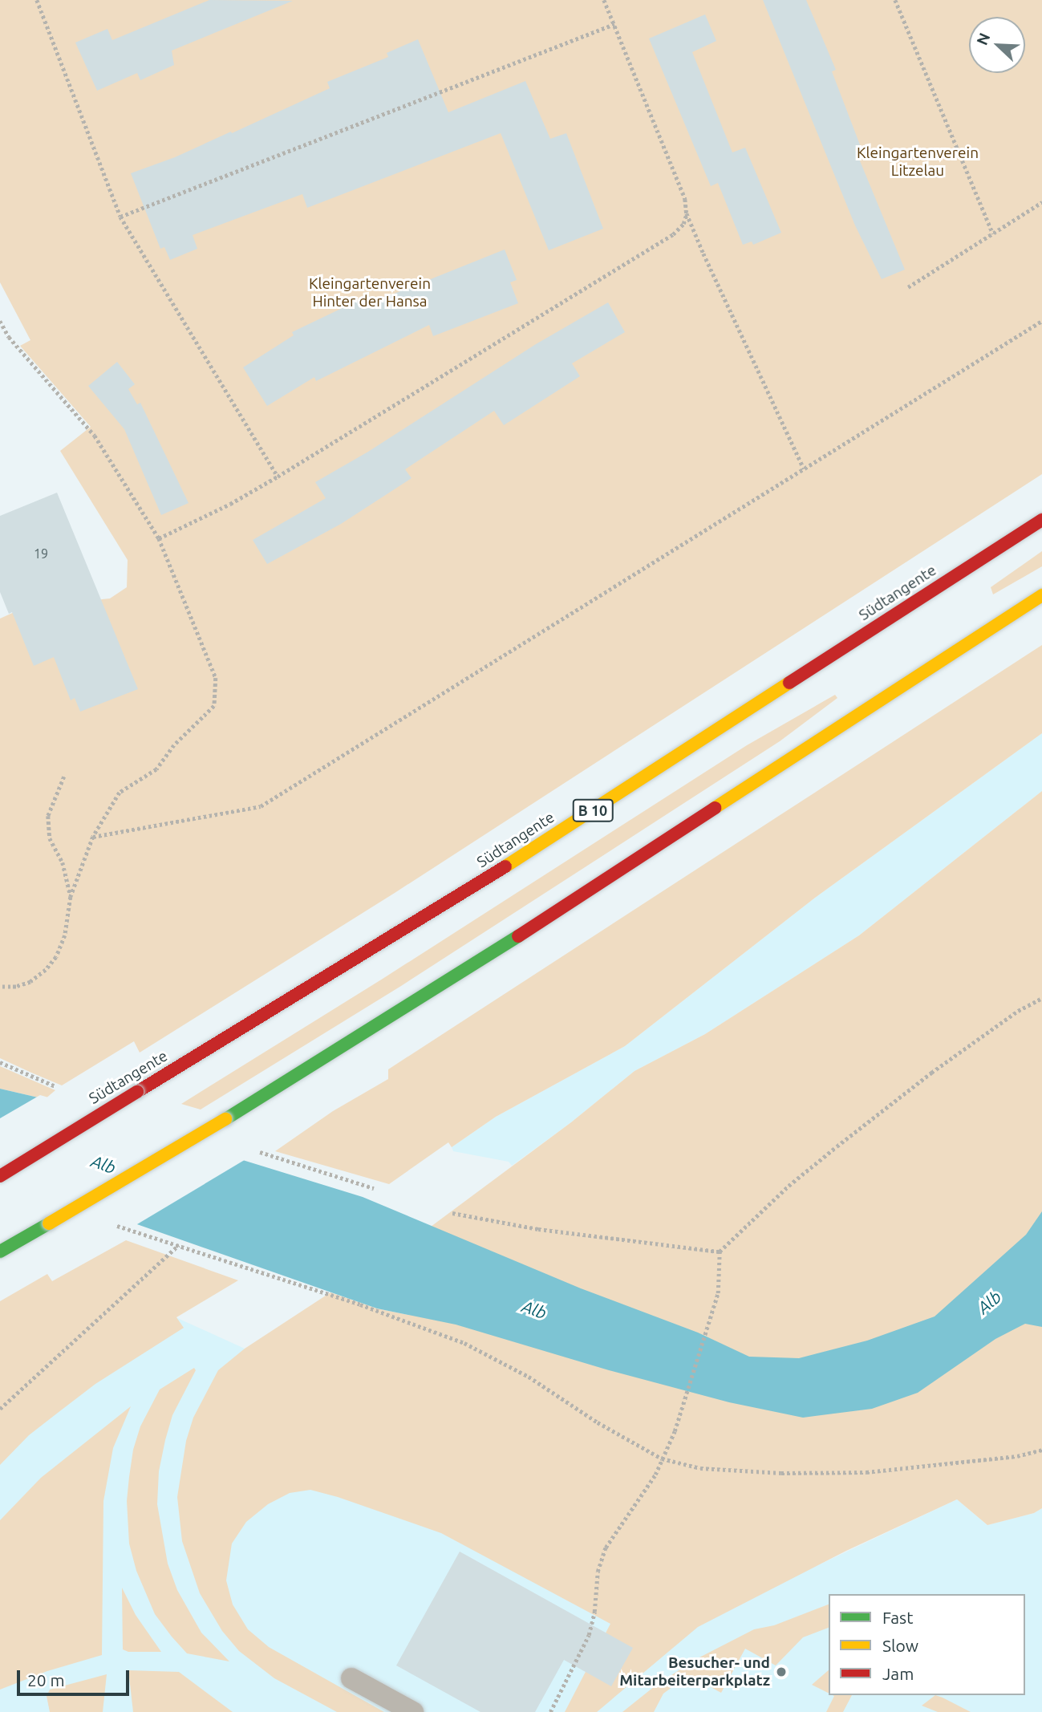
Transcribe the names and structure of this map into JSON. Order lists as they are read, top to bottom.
{
  "streets": {
    "highway": ["Südtangente", "B 10"]
  },
  "water": ["Alb"],
  "parks": ["Kleingartenverein Litzelau", "Kleingartenverein Hinter der Hansa"],
  "places": ["Besucher- und Mitarbeiterparkplatz"],
  "house_numbers": ["19"],
  "legend": ["Fast", "Slow", "Jam"],
  "scale_bar": "20 m",
  "north": "top left"
}
